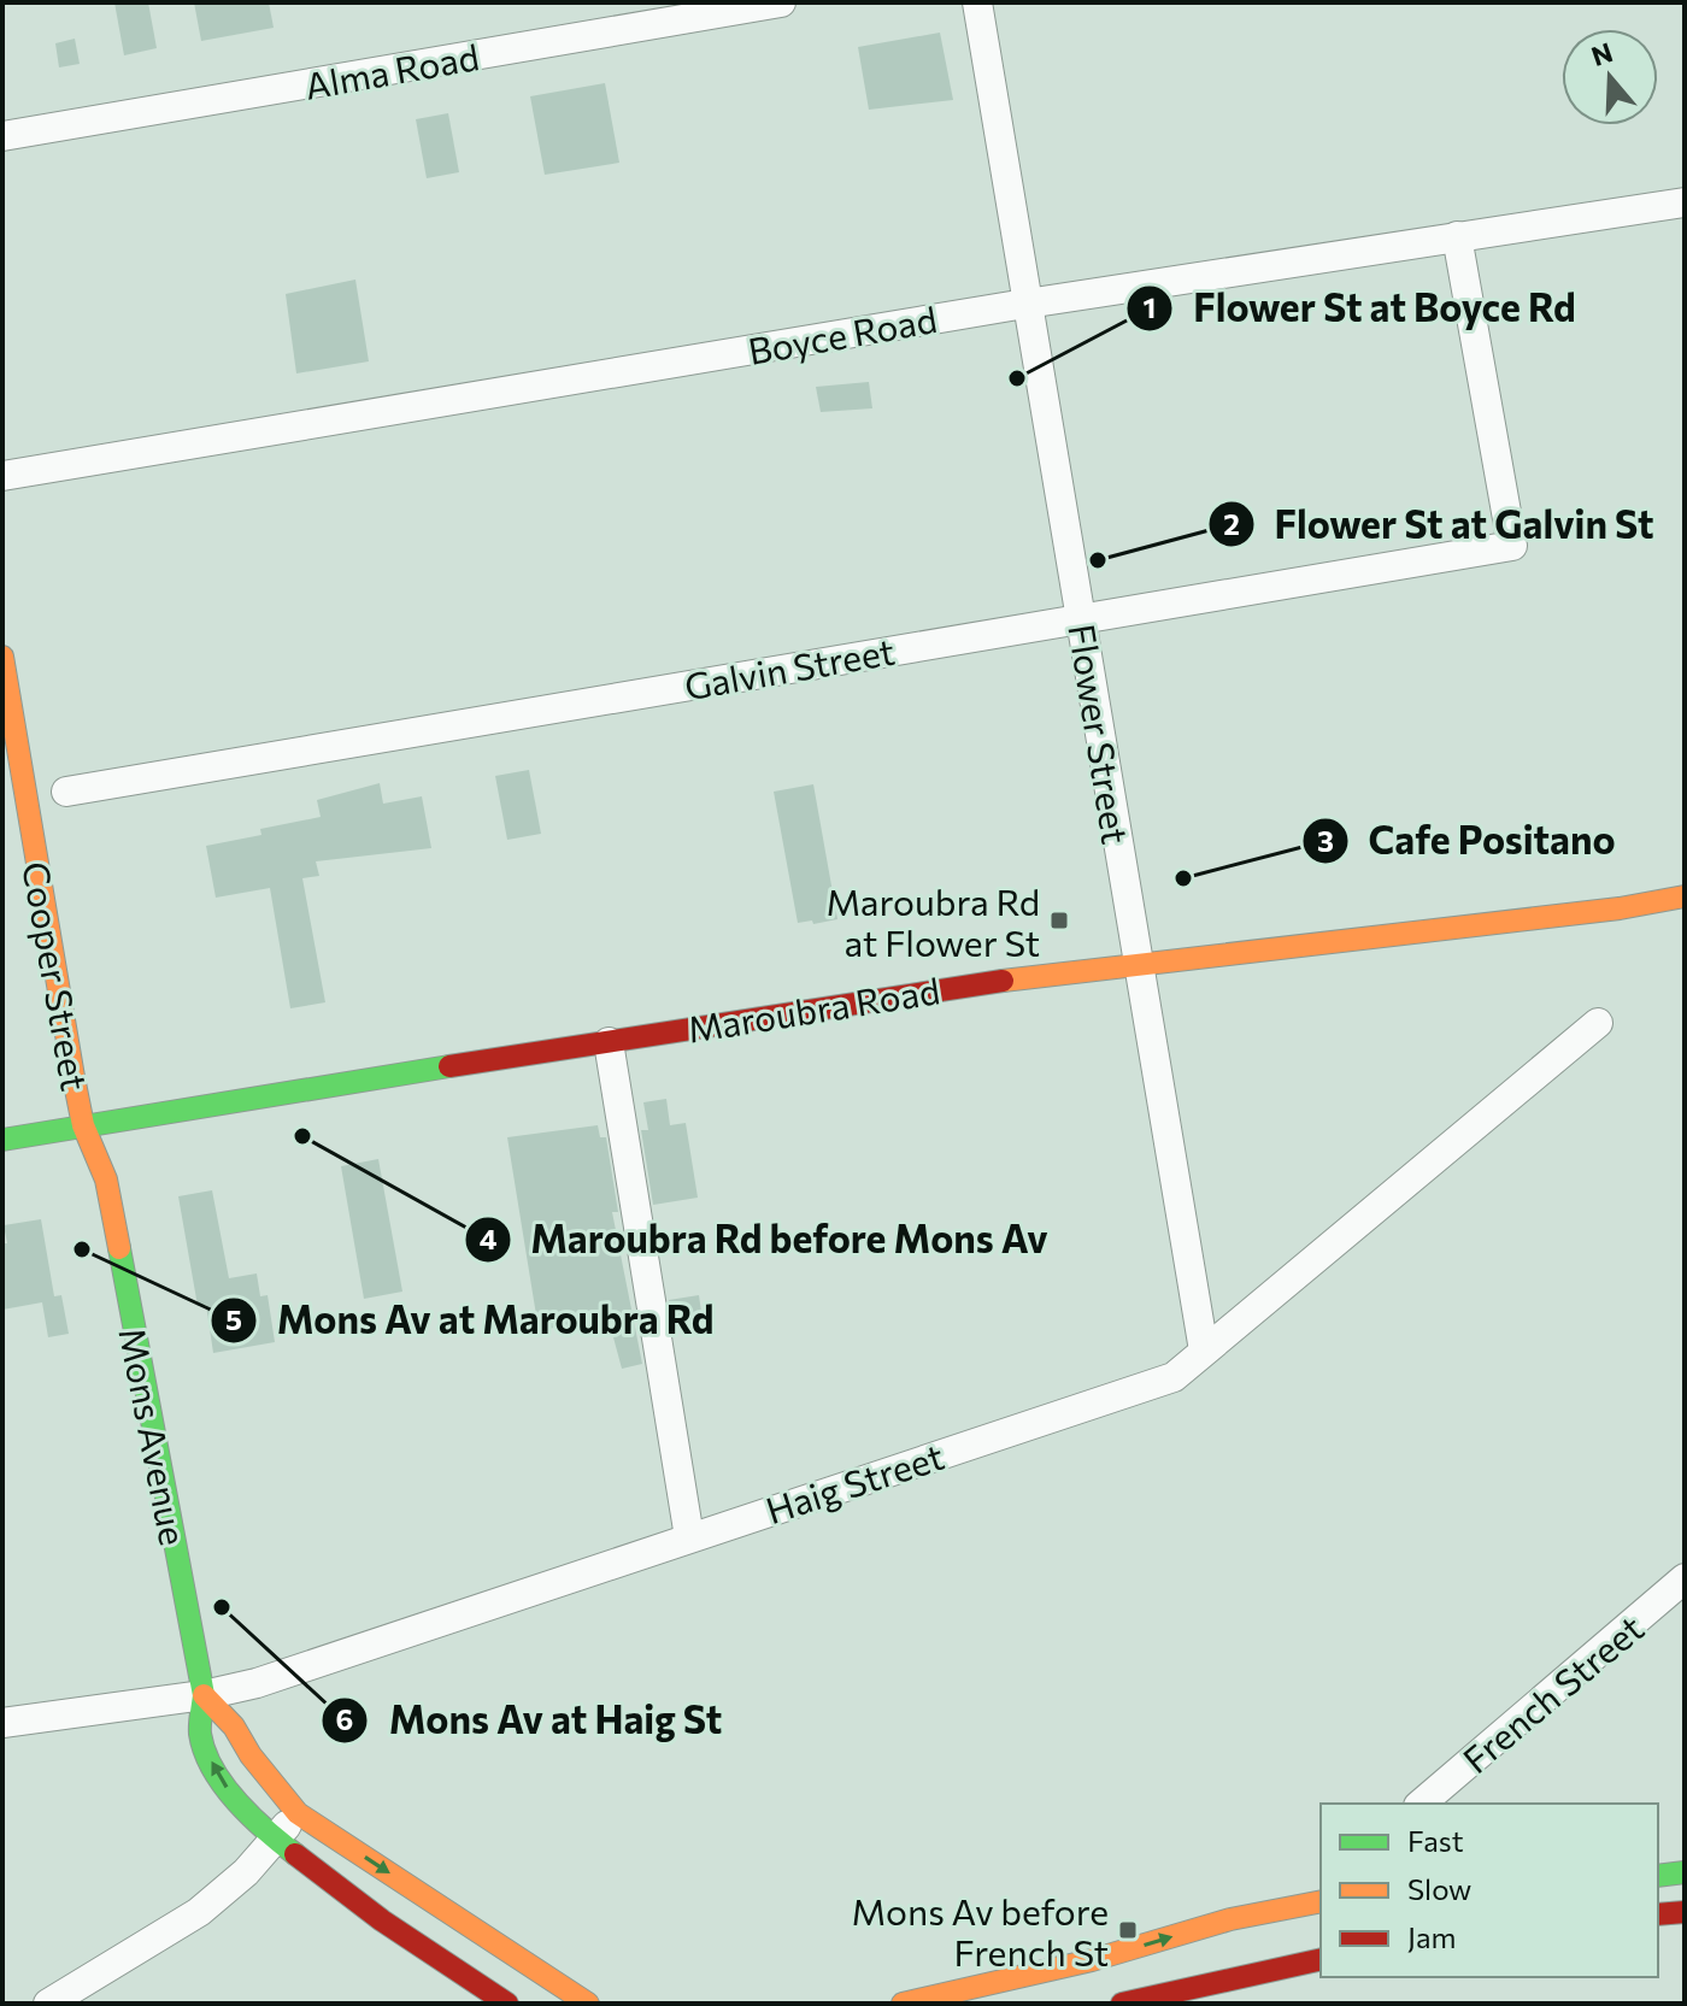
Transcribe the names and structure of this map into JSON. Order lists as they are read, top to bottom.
{
  "streets": {
    "street": [
      "Alma Road",
      "Boyce Road",
      "Galvin Street",
      "Flower Street",
      "Cooper Street",
      "Maroubra Road",
      "Mons Avenue",
      "Haig Street",
      "French Street"
    ]
  },
  "crossings": [
    ["Boyce Road", "Galvin Street"],
    ["Boyce Road", "Flower Street"],
    ["Galvin Street", "Flower Street"],
    ["Flower Street", "Maroubra Road"],
    ["Flower Street", "Haig Street"],
    ["Cooper Street", "Maroubra Road"],
    ["Cooper Street", "Mons Avenue"],
    ["Maroubra Road", "Mons Avenue"],
    ["Mons Avenue", "Haig Street"]
  ],
  "places": {
    "other": [
      "Flower St at Boyce Rd",
      "Flower St at Galvin St",
      "Cafe Positano",
      "Maroubra Rd before Mons Av",
      "Mons Av at Maroubra Rd",
      "Mons Av at Haig St"
    ],
    "transit": ["Maroubra Rd at Flower St", "Mons Av before French St"]
  },
  "legend": ["Fast", "Slow", "Jam"],
  "north": "top"
}
